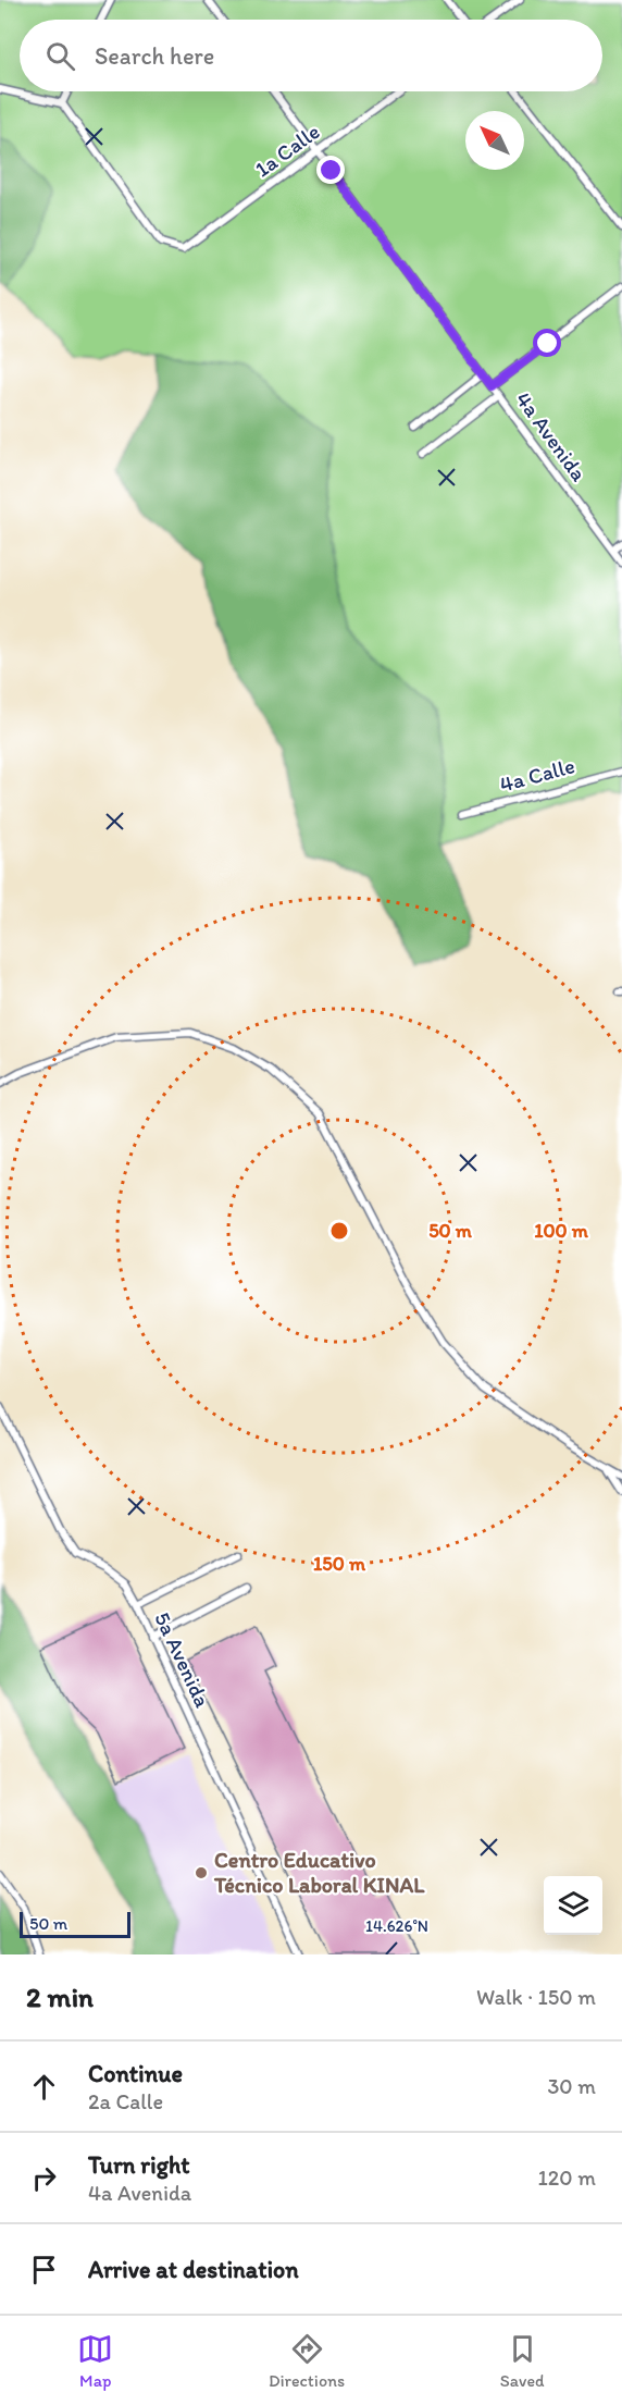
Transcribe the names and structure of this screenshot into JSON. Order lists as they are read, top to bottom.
{
  "streets": {
    "lane": [
      "1a Calle",
      "4a Avenida",
      "4a Calle",
      "5a Avenida"
    ]
  },
  "crossings": [
    ["1a Calle", "4a Avenida"]
  ],
  "places": ["Centro Educativo Técnico Laboral KINAL"],
  "scale_bar": "50 m",
  "north": "top left",
  "page": {
    "search": "Search here",
    "scale": "50 m",
    "heading": ["2 min", "Walk · 150 m"],
    "list": [
      ["Continue", "2a Calle", "30 m"],
      ["Turn right", "4a Avenida", "120 m"],
      "Arrive at destination"
    ],
    "nav": ["Map", "Directions", "Saved"]
  },
  "coordinates": ["14.626°N"],
  "rings": ["50 m", "100 m", "150 m"]
}
